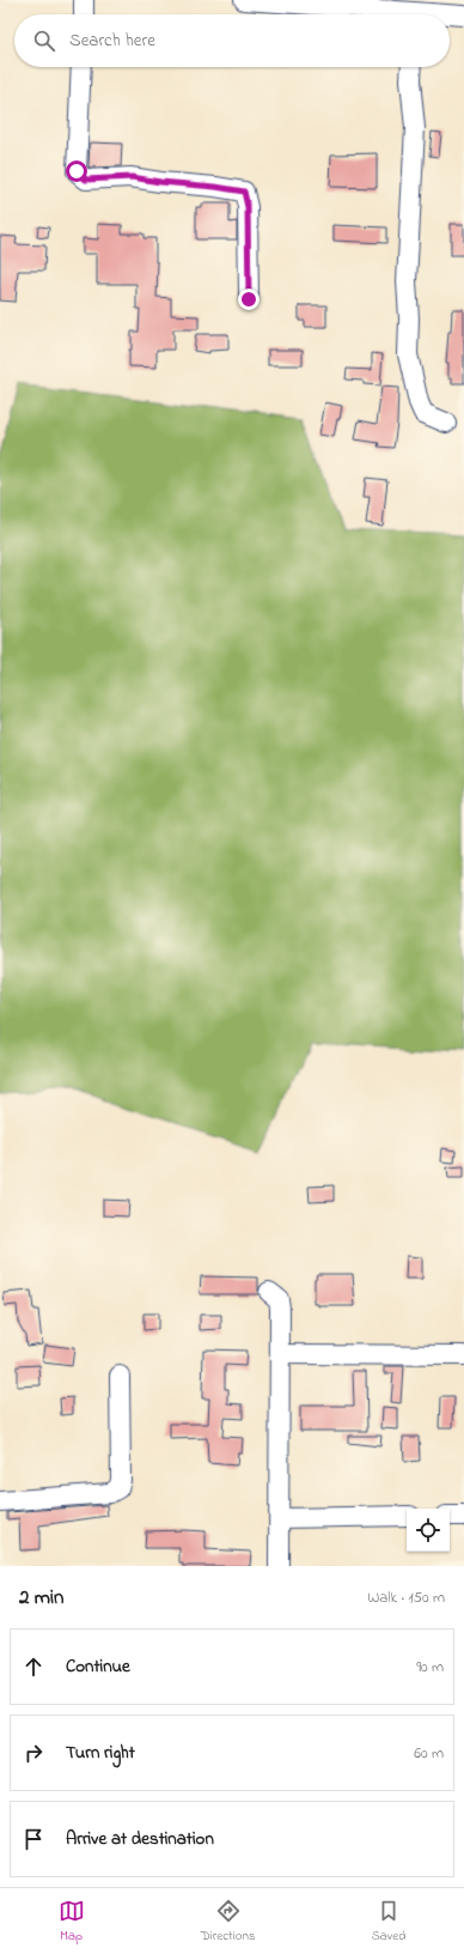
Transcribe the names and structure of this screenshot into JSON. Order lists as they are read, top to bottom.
{
  "page": {
    "search": "Search here",
    "heading": ["2 min", "Walk · 150 m"],
    "list": [
      ["Continue", "90 m"],
      ["Turn right", "60 m"],
      "Arrive at destination"
    ],
    "nav": ["Map", "Directions", "Saved"]
  }
}
